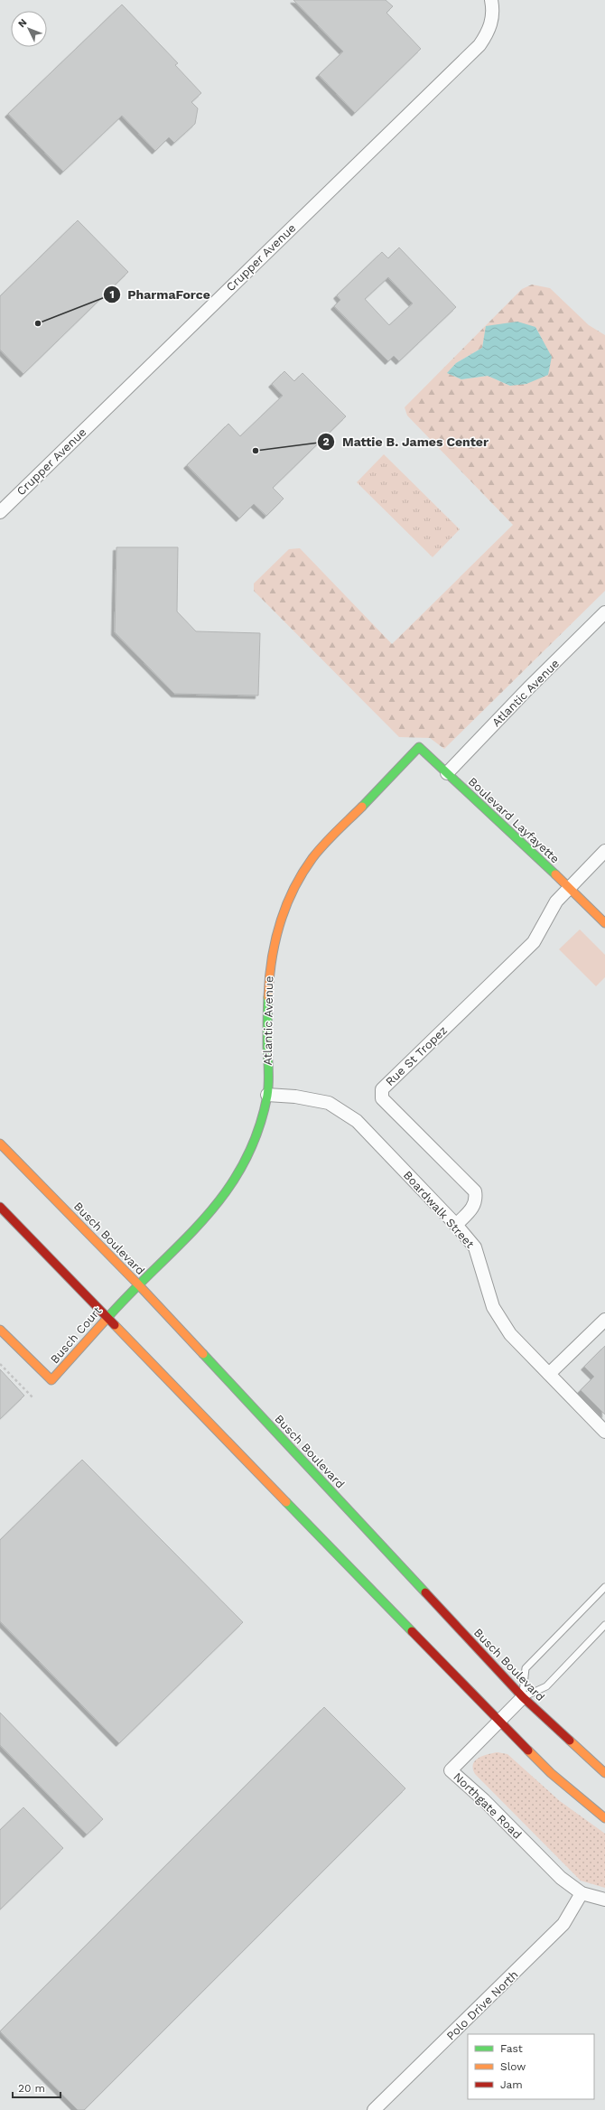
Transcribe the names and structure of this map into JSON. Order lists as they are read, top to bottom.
{
  "streets": {
    "main road": [
      "Atlantic Avenue",
      "Boulevard Layfayette",
      "Busch Boulevard",
      "Busch Court"
    ],
    "street": [
      "Crupper Avenue",
      "Rue St Tropez",
      "Boardwalk Street",
      "Northgate Road",
      "Polo Drive North"
    ]
  },
  "crossings": [
    ["Atlantic Avenue", "Boulevard Layfayette"],
    ["Atlantic Avenue", "Boardwalk Street"],
    ["Atlantic Avenue", "Busch Boulevard"],
    ["Atlantic Avenue", "Busch Court"],
    ["Boulevard Layfayette", "Rue St Tropez"],
    ["Rue St Tropez", "Boardwalk Street"],
    ["Busch Boulevard", "Busch Court"],
    ["Busch Boulevard", "Northgate Road"],
    ["Northgate Road", "Polo Drive North"]
  ],
  "places": ["PharmaForce", "Mattie B. James Center"],
  "legend": ["Fast", "Slow", "Jam"],
  "scale_bar": "20 m",
  "north": "top left"
}
